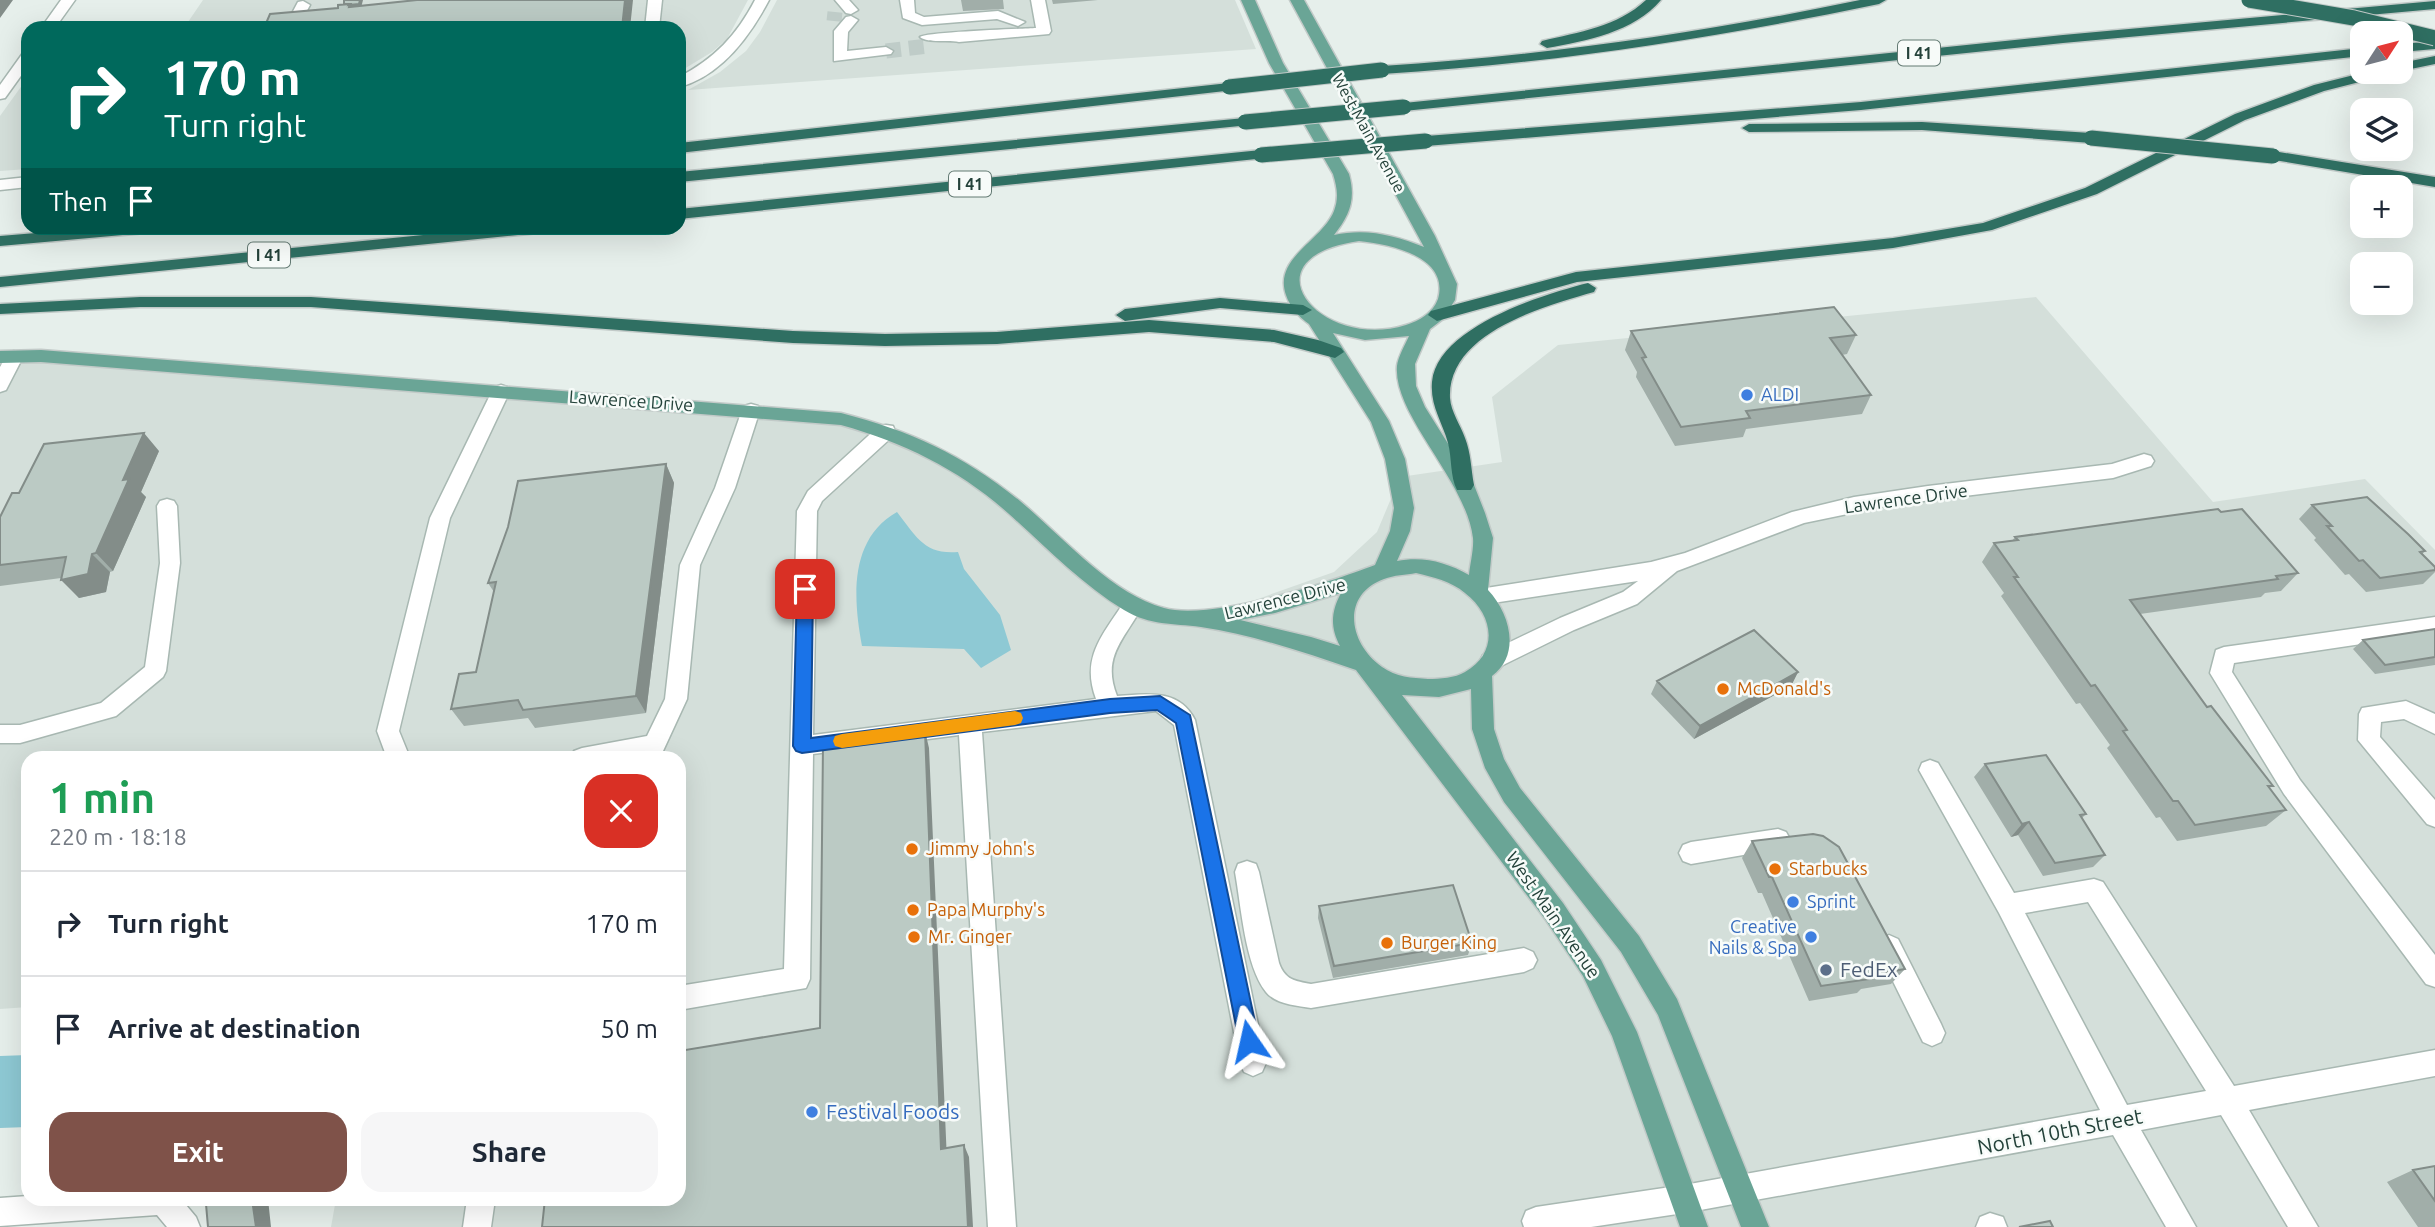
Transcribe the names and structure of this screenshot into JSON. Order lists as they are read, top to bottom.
{
  "streets": {
    "highway": ["I 41"],
    "main road": ["West Main Avenue", "Lawrence Drive"],
    "street": ["North 10th Street"]
  },
  "crossings": [
    ["West Main Avenue", "Lawrence Drive"],
    ["West Main Avenue", "North 10th Street"]
  ],
  "places": [
    "ALDI",
    "McDonald's",
    "Jimmy John's",
    "Starbucks",
    "Sprint",
    "Papa Murphy's",
    "Mr. Ginger",
    "Creative Nails & Spa",
    "Burger King",
    "FedEx",
    "Festival Foods"
  ],
  "north": "top right",
  "page": {
    "map_buttons": ["+", "−"],
    "turn": ["170 m", "Turn right"],
    "then": "Then",
    "heading": ["1 min", "220 m · 18:18"],
    "list": [
      {
        "name": "Turn right",
        "value": "170 m"
      },
      {
        "name": "Arrive at destination",
        "value": "50 m"
      }
    ],
    "buttons": ["Exit", "Share"]
  }
}
